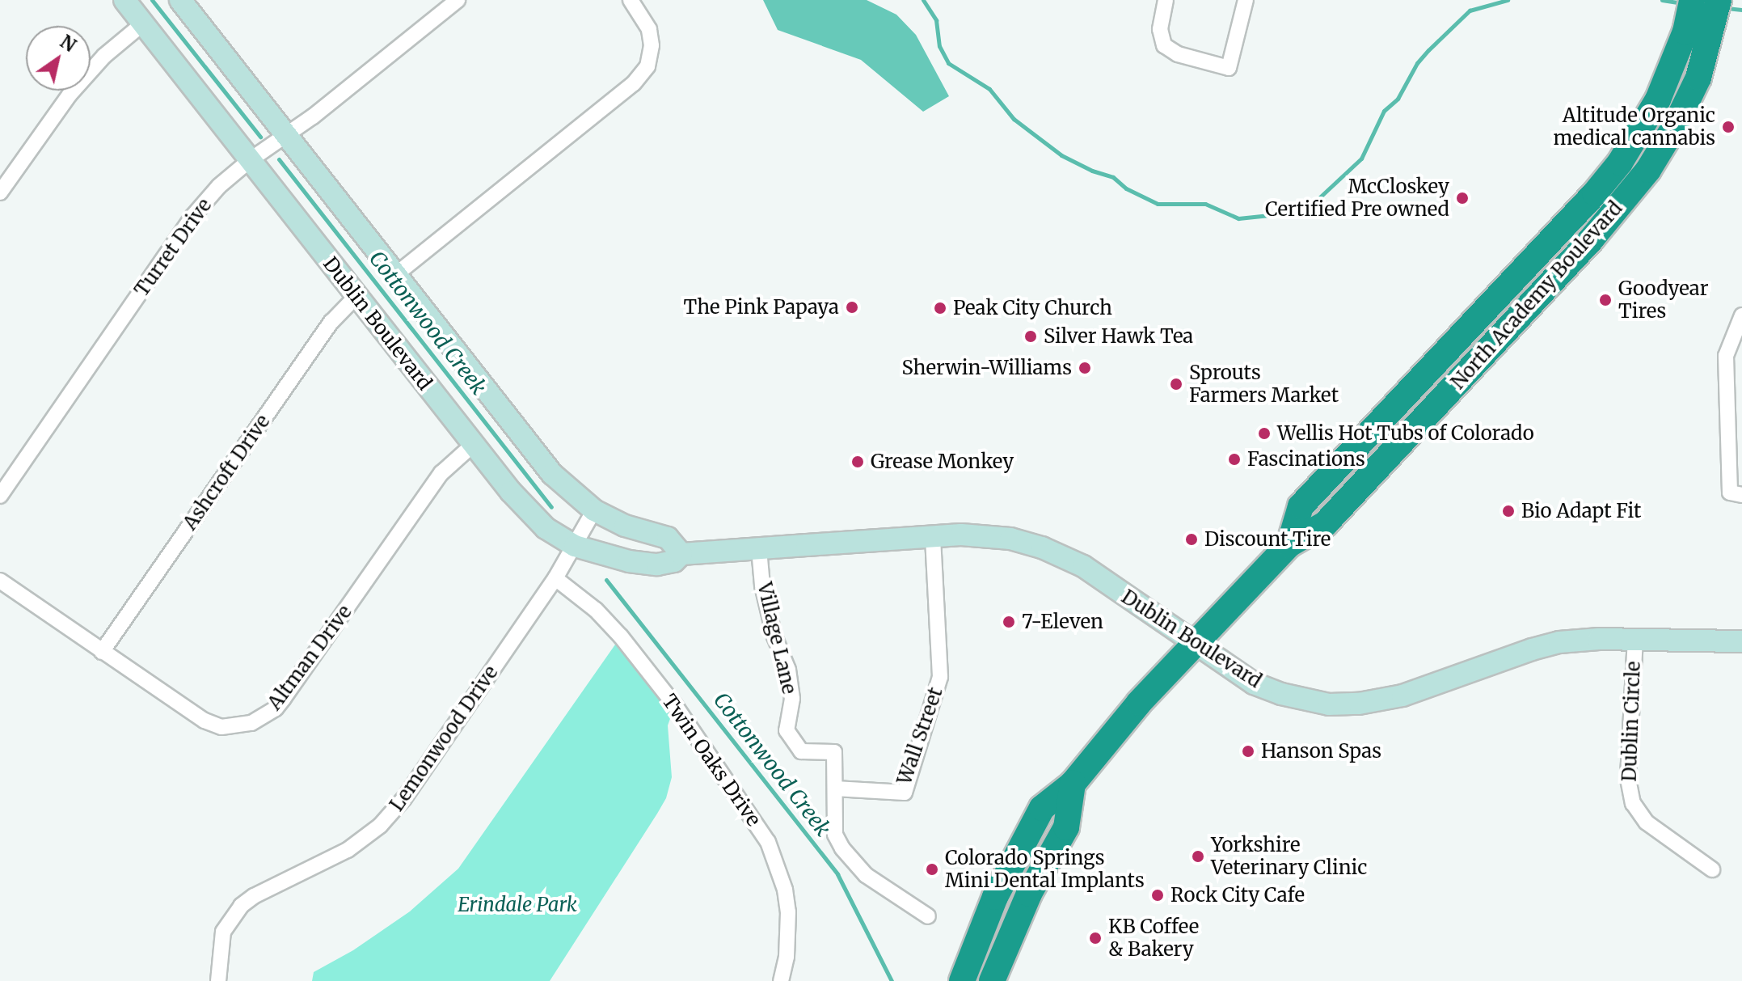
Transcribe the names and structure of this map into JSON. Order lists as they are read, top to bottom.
{
  "streets": {
    "highway": ["North Academy Boulevard"],
    "main road": ["Dublin Boulevard"],
    "street": [
      "Turret Drive",
      "Ashcroft Drive",
      "Village Lane",
      "Altman Drive",
      "Dublin Circle",
      "Wall Street",
      "Lemonwood Drive",
      "Twin Oaks Drive"
    ]
  },
  "crossings": [
    ["Turret Drive", "Dublin Boulevard"],
    ["North Academy Boulevard", "Dublin Boulevard"],
    ["Dublin Boulevard", "Ashcroft Drive"],
    ["Dublin Boulevard", "Village Lane"],
    ["Dublin Boulevard", "Altman Drive"],
    ["Dublin Boulevard", "Dublin Circle"],
    ["Dublin Boulevard", "Wall Street"],
    ["Dublin Boulevard", "Lemonwood Drive"],
    ["Ashcroft Drive", "Altman Drive"],
    ["Village Lane", "Wall Street"],
    ["Lemonwood Drive", "Twin Oaks Drive"]
  ],
  "water": ["Cottonwood Creek"],
  "parks": ["Erindale Park"],
  "places": [
    "Altitude Organic medical cannabis",
    "McCloskey Certified Pre owned",
    "Goodyear Tires",
    "The Pink Papaya",
    "Peak City Church",
    "Silver Hawk Tea",
    "Sherwin-Williams",
    "Sprouts Farmers Market",
    "Wellis Hot Tubs of Colorado",
    "Fascinations",
    "Grease Monkey",
    "Bio Adapt Fit",
    "Discount Tire",
    "7-Eleven",
    "Hanson Spas",
    "Yorkshire Veterinary Clinic",
    "Colorado Springs Mini Dental Implants",
    "Rock City Cafe",
    "KB Coffee & Bakery"
  ],
  "north": "top right"
}
